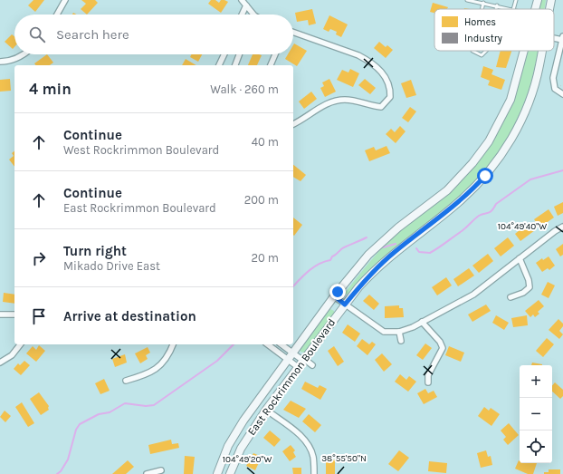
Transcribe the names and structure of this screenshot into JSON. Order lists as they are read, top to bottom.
{
  "streets": {
    "main road": ["East Rockrimmon Boulevard"]
  },
  "legend": ["Homes", "Industry"],
  "page": {
    "search": "Search here",
    "heading": ["4 min", "Walk · 260 m"],
    "list": [
      ["Continue", "West Rockrimmon Boulevard", "40 m"],
      ["Continue", "East Rockrimmon Boulevard", "200 m"],
      ["Turn right", "Mikado Drive East", "20 m"],
      "Arrive at destination"
    ],
    "map_buttons": ["+", "−"]
  },
  "coordinates": ["104°49'40\"W", "38°55'50\"N", "104°49'20\"W"]
}
